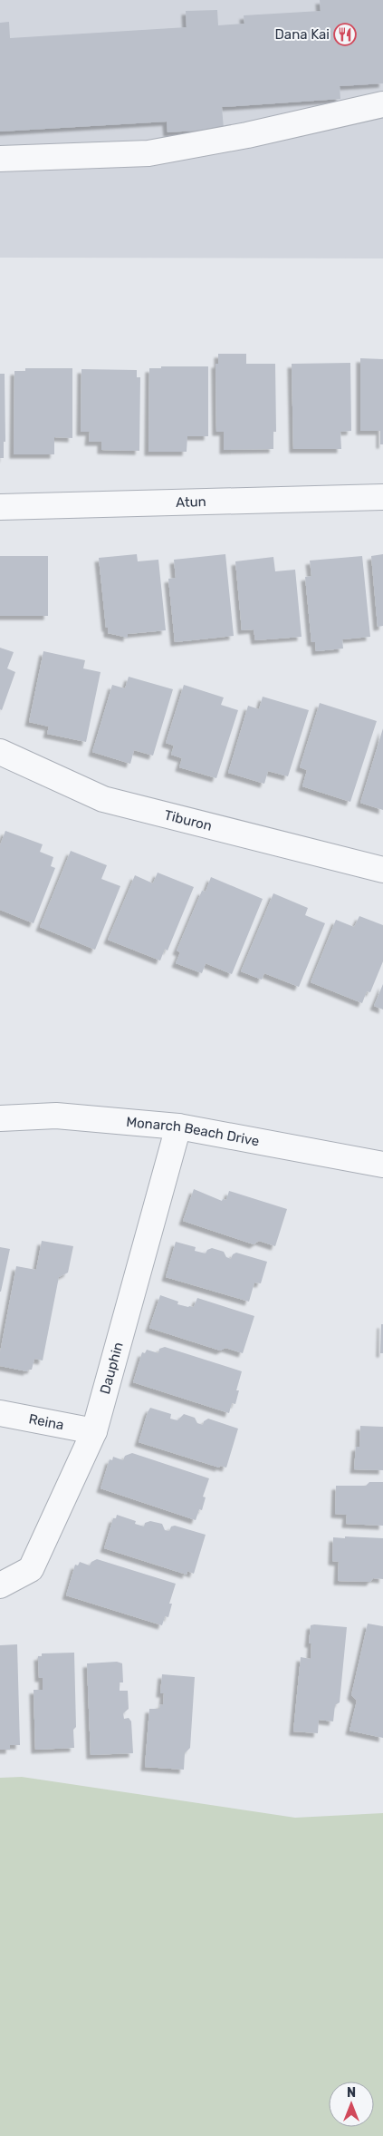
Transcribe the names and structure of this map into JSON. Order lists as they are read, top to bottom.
{
  "streets": {
    "street": [
      "Atun",
      "Tiburon",
      "Monarch Beach Drive",
      "Dauphin",
      "Reina"
    ]
  },
  "crossings": [
    ["Monarch Beach Drive", "Dauphin"],
    ["Dauphin", "Reina"]
  ],
  "places": {
    "restaurant": ["Dana Kai"]
  },
  "north": "top"
}
